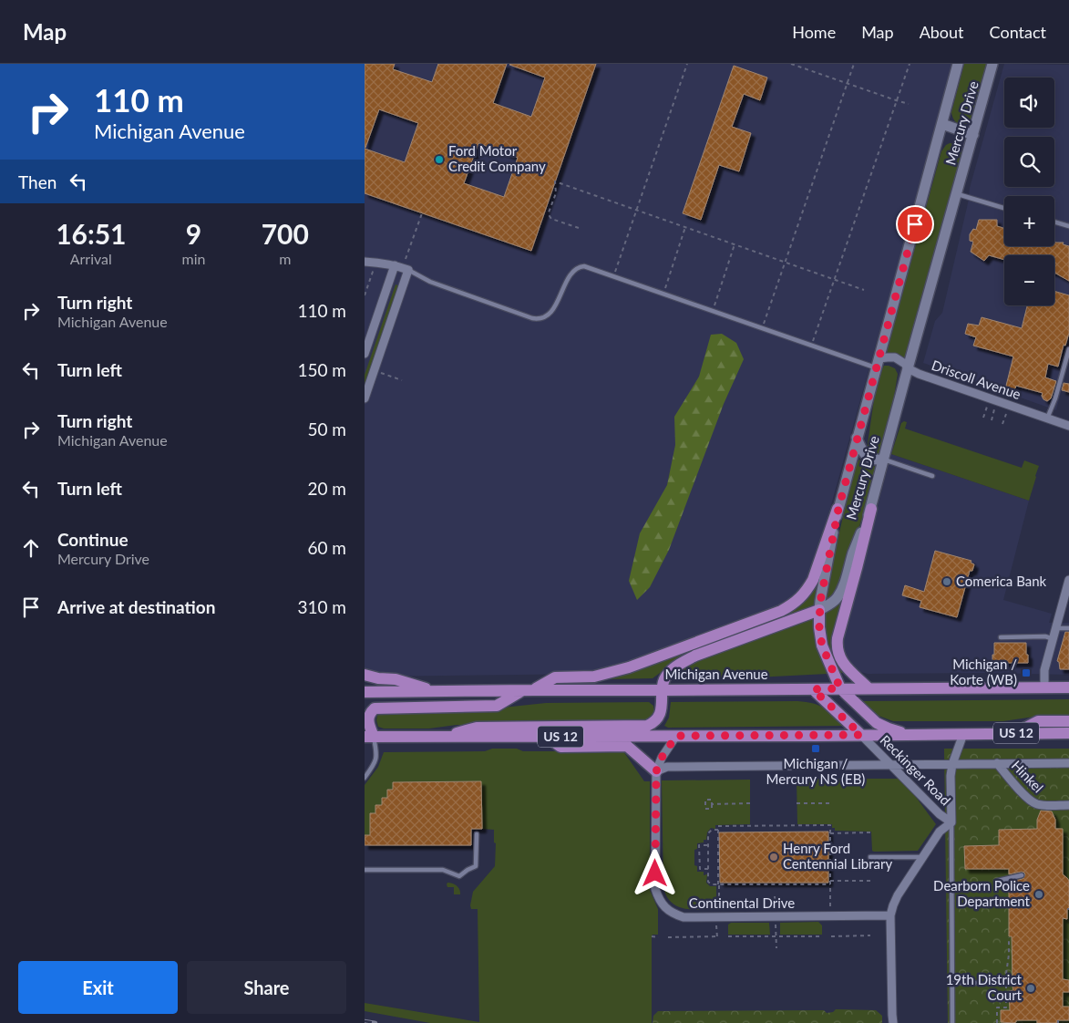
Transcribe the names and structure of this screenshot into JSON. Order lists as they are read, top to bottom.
{
  "streets": {
    "main road": ["Michigan Avenue", "US 12"],
    "street": [
      "Mercury Drive",
      "Driscoll Avenue",
      "Reckinger Road",
      "Hinkel",
      "Continental Drive"
    ]
  },
  "crossings": [
    ["Mercury Drive", "Driscoll Avenue"],
    ["US 12", "Reckinger Road"],
    ["US 12", "Continental Drive"],
    ["Reckinger Road", "Continental Drive"]
  ],
  "places": {
    "other": [
      "Ford Motor Credit Company",
      "Comerica Bank",
      "Henry Ford Centennial Library",
      "Dearborn Police Department",
      "19th District Court"
    ],
    "transit": ["Michigan / Korte (WB)", "Michigan / Mercury NS (EB)"]
  },
  "page": {
    "header": "Map",
    "nav": [
      "Home",
      "Map",
      "About",
      "Contact"
    ],
    "turn": ["110 m", "Michigan Avenue"],
    "map_buttons": ["+", "−"],
    "then": "Then",
    "eta": [
      "16:51",
      "Arrival",
      "9",
      "min",
      "700",
      "m"
    ],
    "list": [
      {
        "name": "Turn right",
        "note": "Michigan Avenue",
        "value": "110 m"
      },
      {
        "name": "Turn left",
        "value": "150 m"
      },
      {
        "name": "Turn right",
        "note": "Michigan Avenue",
        "value": "50 m"
      },
      {
        "name": "Turn left",
        "value": "20 m"
      },
      {
        "name": "Continue",
        "note": "Mercury Drive",
        "value": "60 m"
      },
      {
        "name": "Arrive at destination",
        "value": "310 m"
      }
    ],
    "buttons": ["Exit", "Share"]
  }
}
